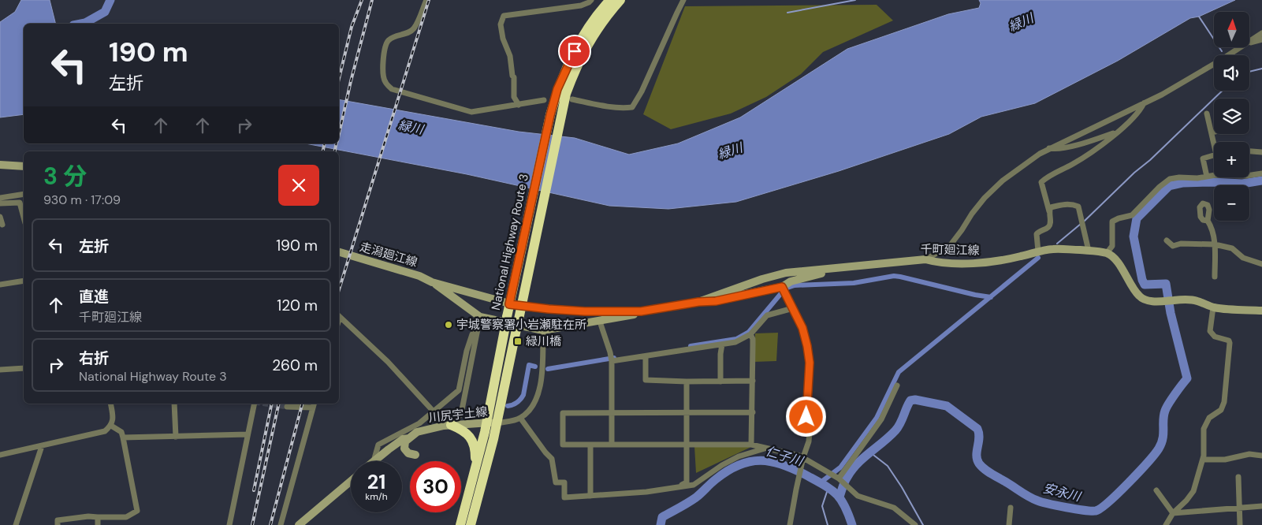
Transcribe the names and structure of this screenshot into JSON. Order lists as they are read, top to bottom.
{
  "streets": {
    "highway": ["National Highway Route 3"],
    "main road": ["千町廻江線", "走潟廻江線", "川尻宇土線"]
  },
  "crossings": [
    ["National Highway Route 3", "千町廻江線"],
    ["National Highway Route 3", "走潟廻江線"],
    ["National Highway Route 3", "川尻宇土線"],
    ["千町廻江線", "走潟廻江線"]
  ],
  "water": ["緑川", "仁子川", "安永川"],
  "places": {
    "other": ["宇城警察署小岩瀬駐在所"],
    "transit": ["緑川橋"]
  },
  "north": "top",
  "page": {
    "map_buttons": ["+", "−"],
    "turn": ["190 m", "左折"],
    "heading": ["3 分", "930 m · 17:09"],
    "list": [
      {
        "name": "左折",
        "value": "190 m"
      },
      {
        "name": "直進",
        "note": "千町廻江線",
        "value": "120 m"
      },
      {
        "name": "右折",
        "note": "National Highway Route 3",
        "value": "260 m"
      }
    ],
    "speed": "21 km/h",
    "limit": "30"
  }
}
